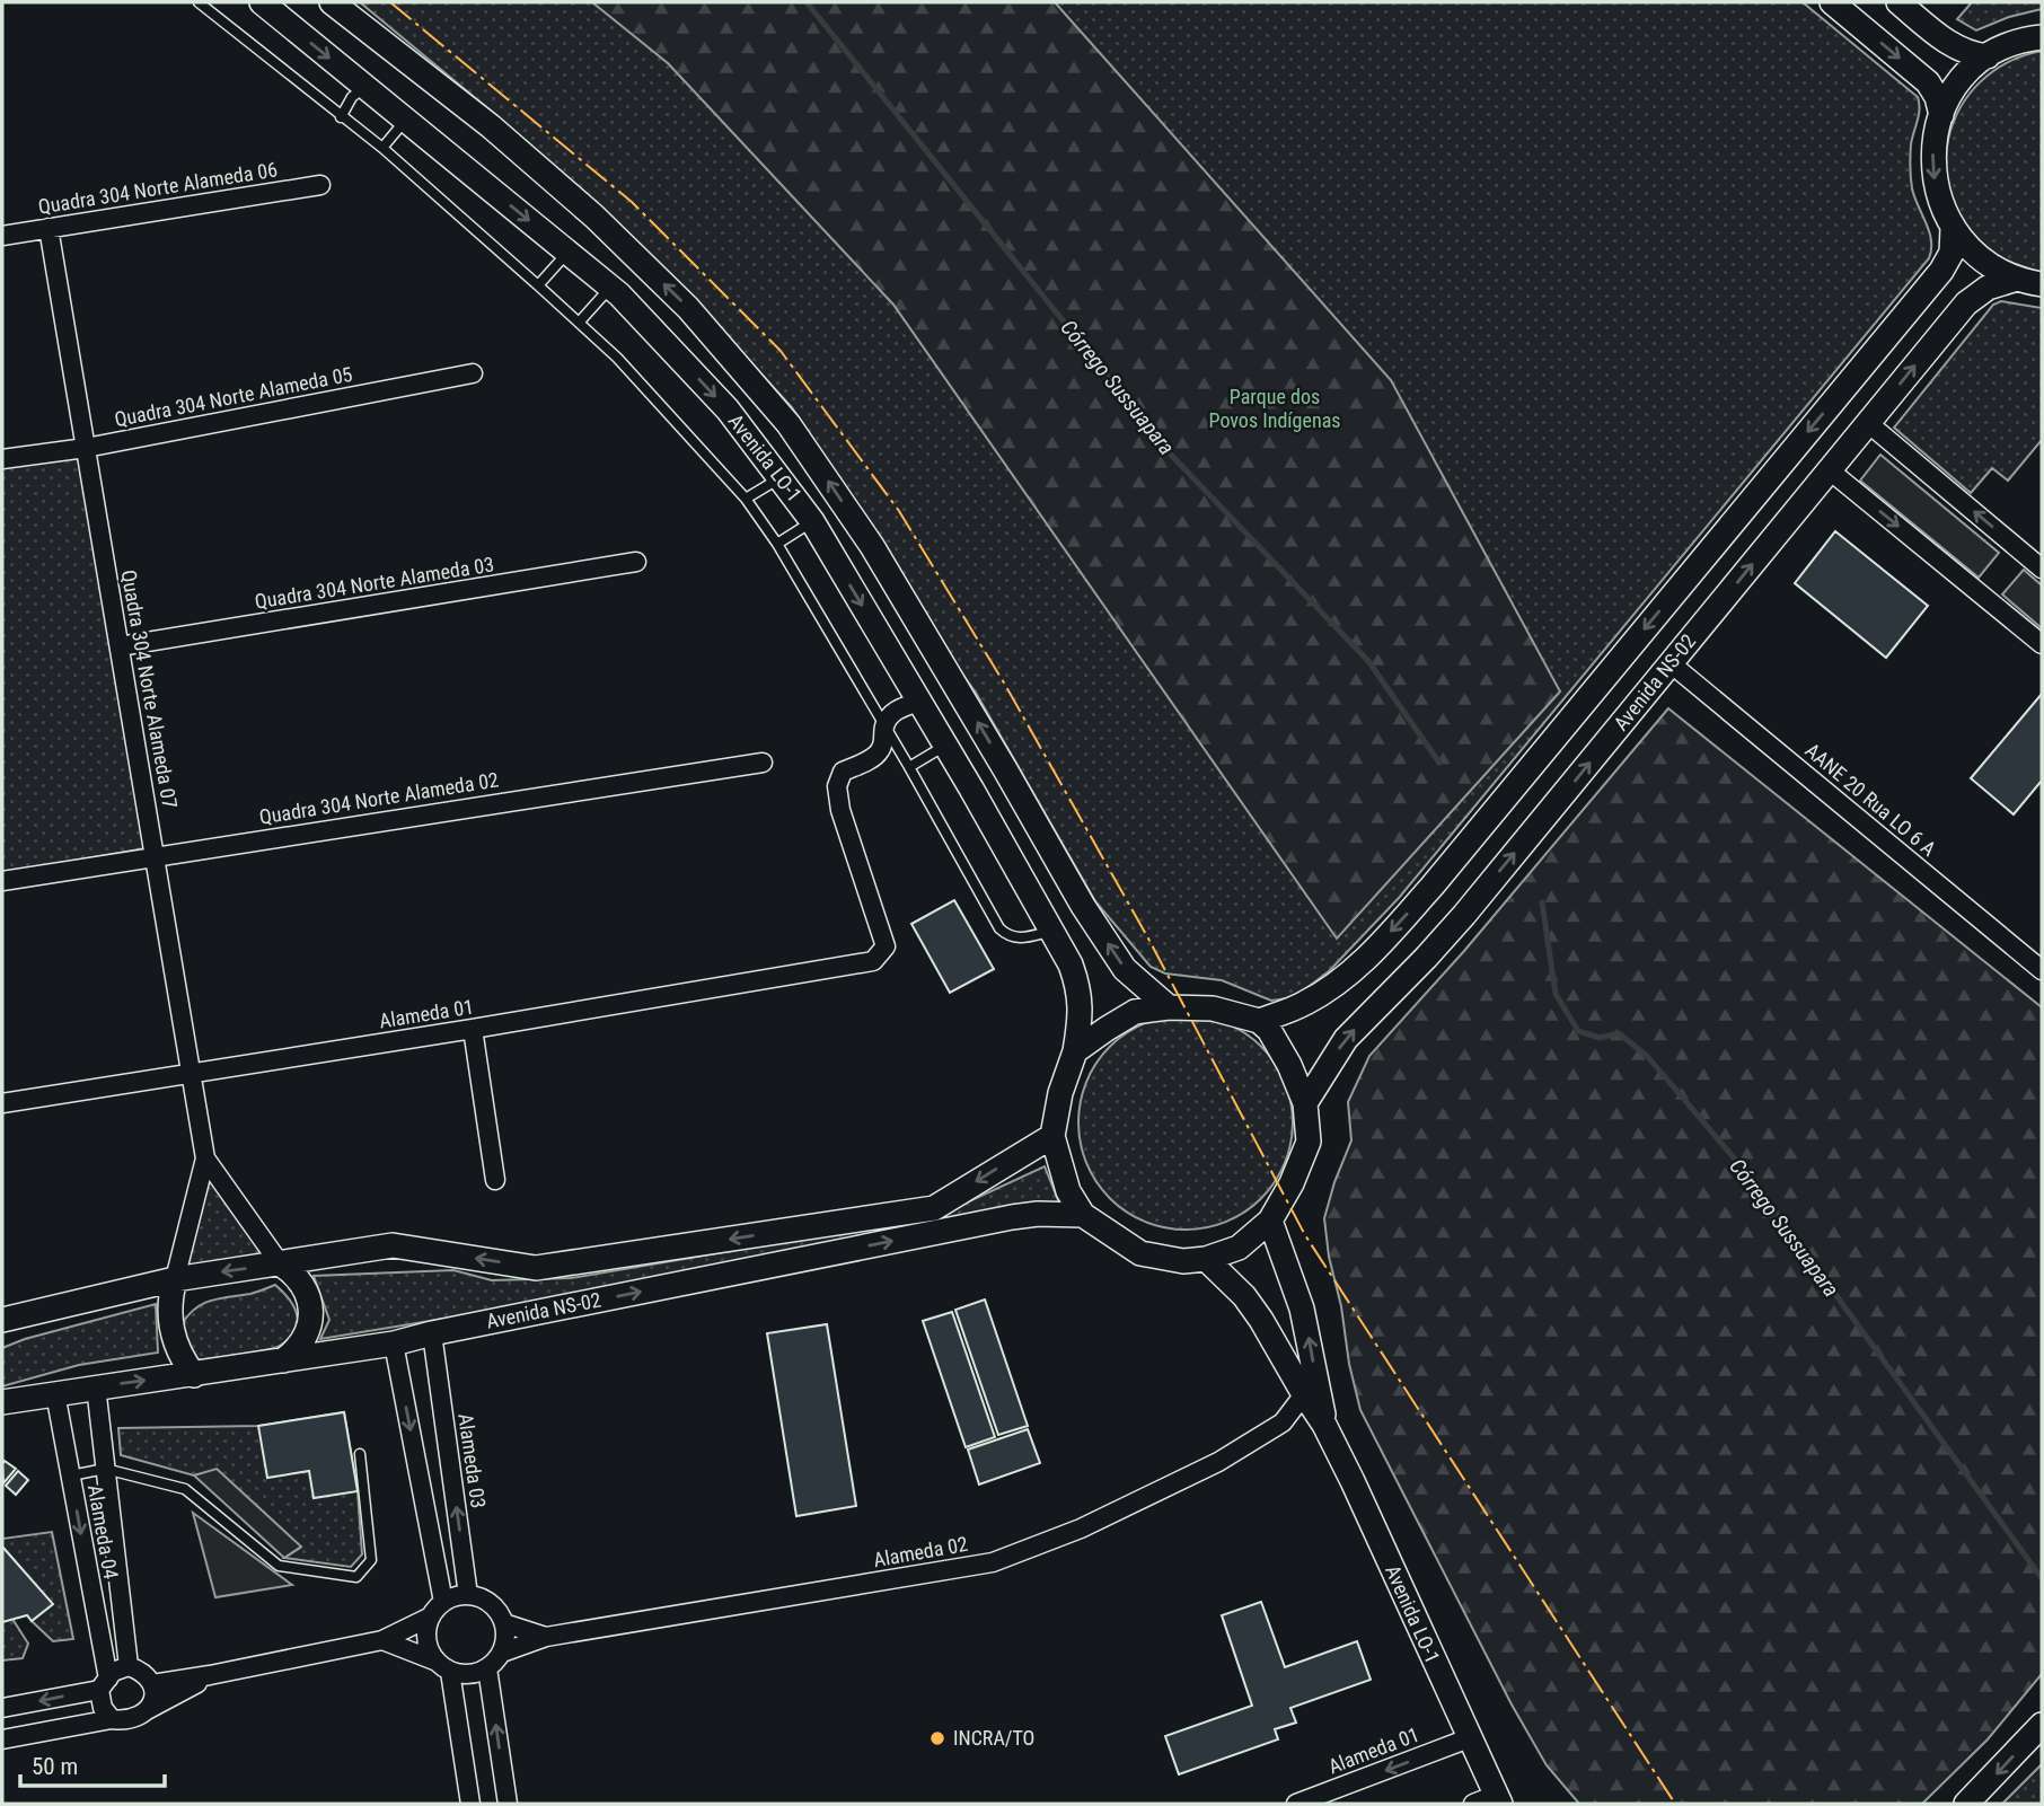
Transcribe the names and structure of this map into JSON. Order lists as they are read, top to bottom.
{
  "streets": {
    "street": [
      "Quadra 304 Norte Alameda 06",
      "Quadra 304 Norte Alameda 05",
      "Avenida LO-1",
      "Quadra 304 Norte Alameda 03",
      "Avenida NS-02",
      "Quadra 304 Norte Alameda 07",
      "Quadra 304 Norte Alameda 02",
      "AANE 20 Rua LO 6 A",
      "Alameda 01",
      "Alameda 03",
      "Alameda 04",
      "Alameda 02"
    ]
  },
  "crossings": [
    ["Quadra 304 Norte Alameda 06", "Quadra 304 Norte Alameda 07"],
    ["Quadra 304 Norte Alameda 05", "Quadra 304 Norte Alameda 07"],
    ["Avenida LO-1", "Avenida NS-02"],
    ["Avenida LO-1", "Alameda 01"],
    ["Avenida LO-1", "Alameda 02"],
    ["Quadra 304 Norte Alameda 03", "Quadra 304 Norte Alameda 07"],
    ["Avenida NS-02", "Quadra 304 Norte Alameda 07"],
    ["Avenida NS-02", "AANE 20 Rua LO 6 A"],
    ["Avenida NS-02", "Alameda 03"],
    ["Avenida NS-02", "Alameda 04"],
    ["Quadra 304 Norte Alameda 07", "Quadra 304 Norte Alameda 02"],
    ["Quadra 304 Norte Alameda 07", "Alameda 01"],
    ["Alameda 03", "Alameda 02"]
  ],
  "water": ["Córrego Sussuapara"],
  "parks": ["Parque dos Povos Indígenas"],
  "places": ["INCRA/TO"],
  "scale_bar": "50 m"
}
